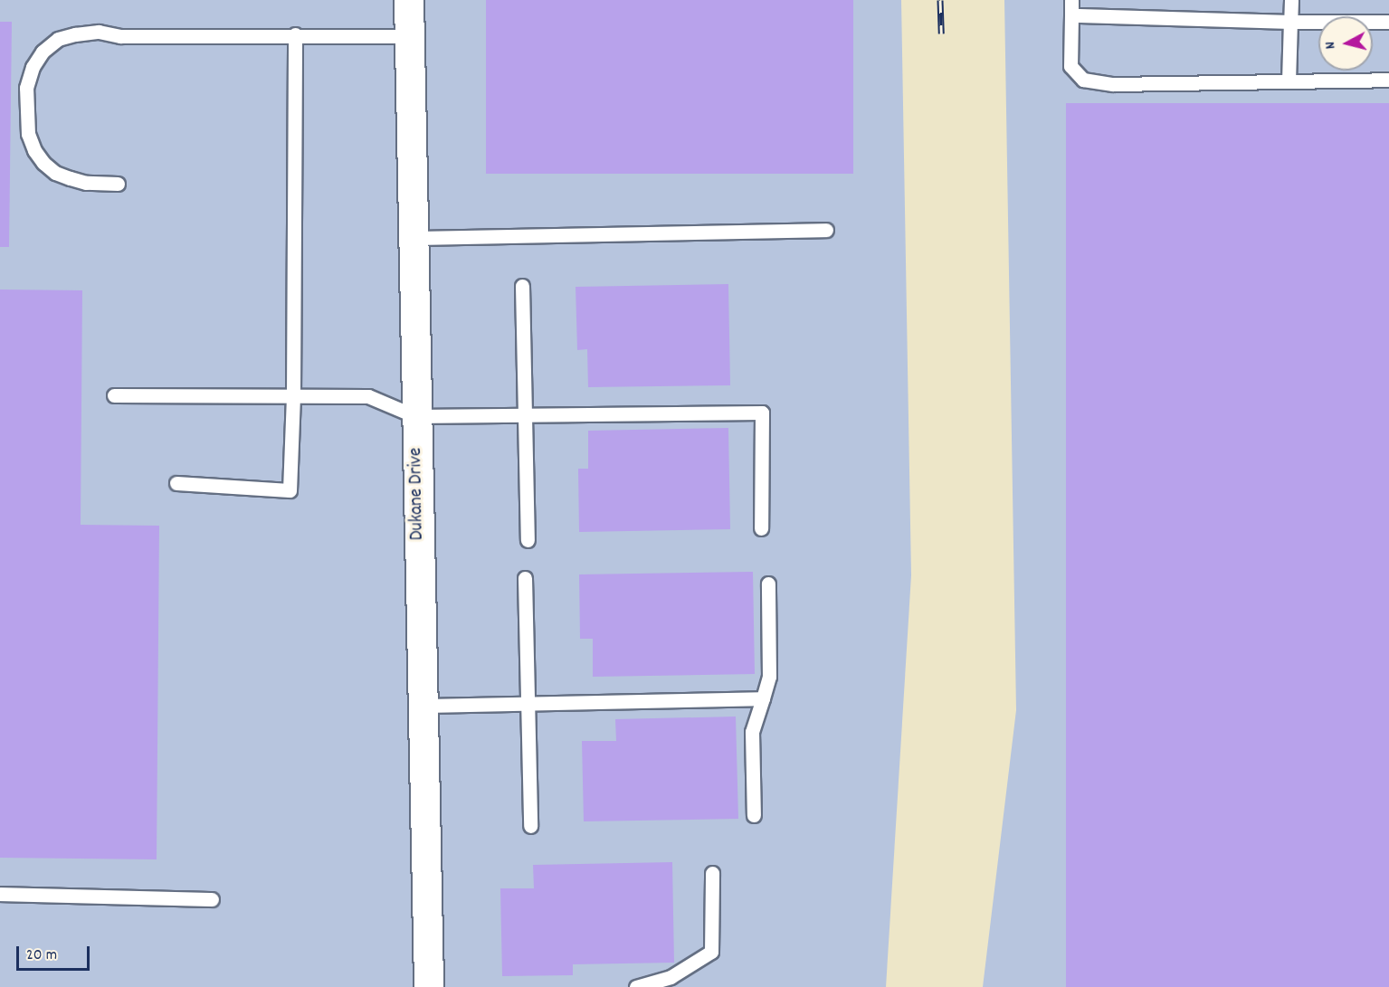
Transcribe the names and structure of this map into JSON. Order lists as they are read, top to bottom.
{
  "streets": {
    "street": ["Dukane Drive"]
  },
  "scale_bar": "20 m",
  "north": "left"
}
